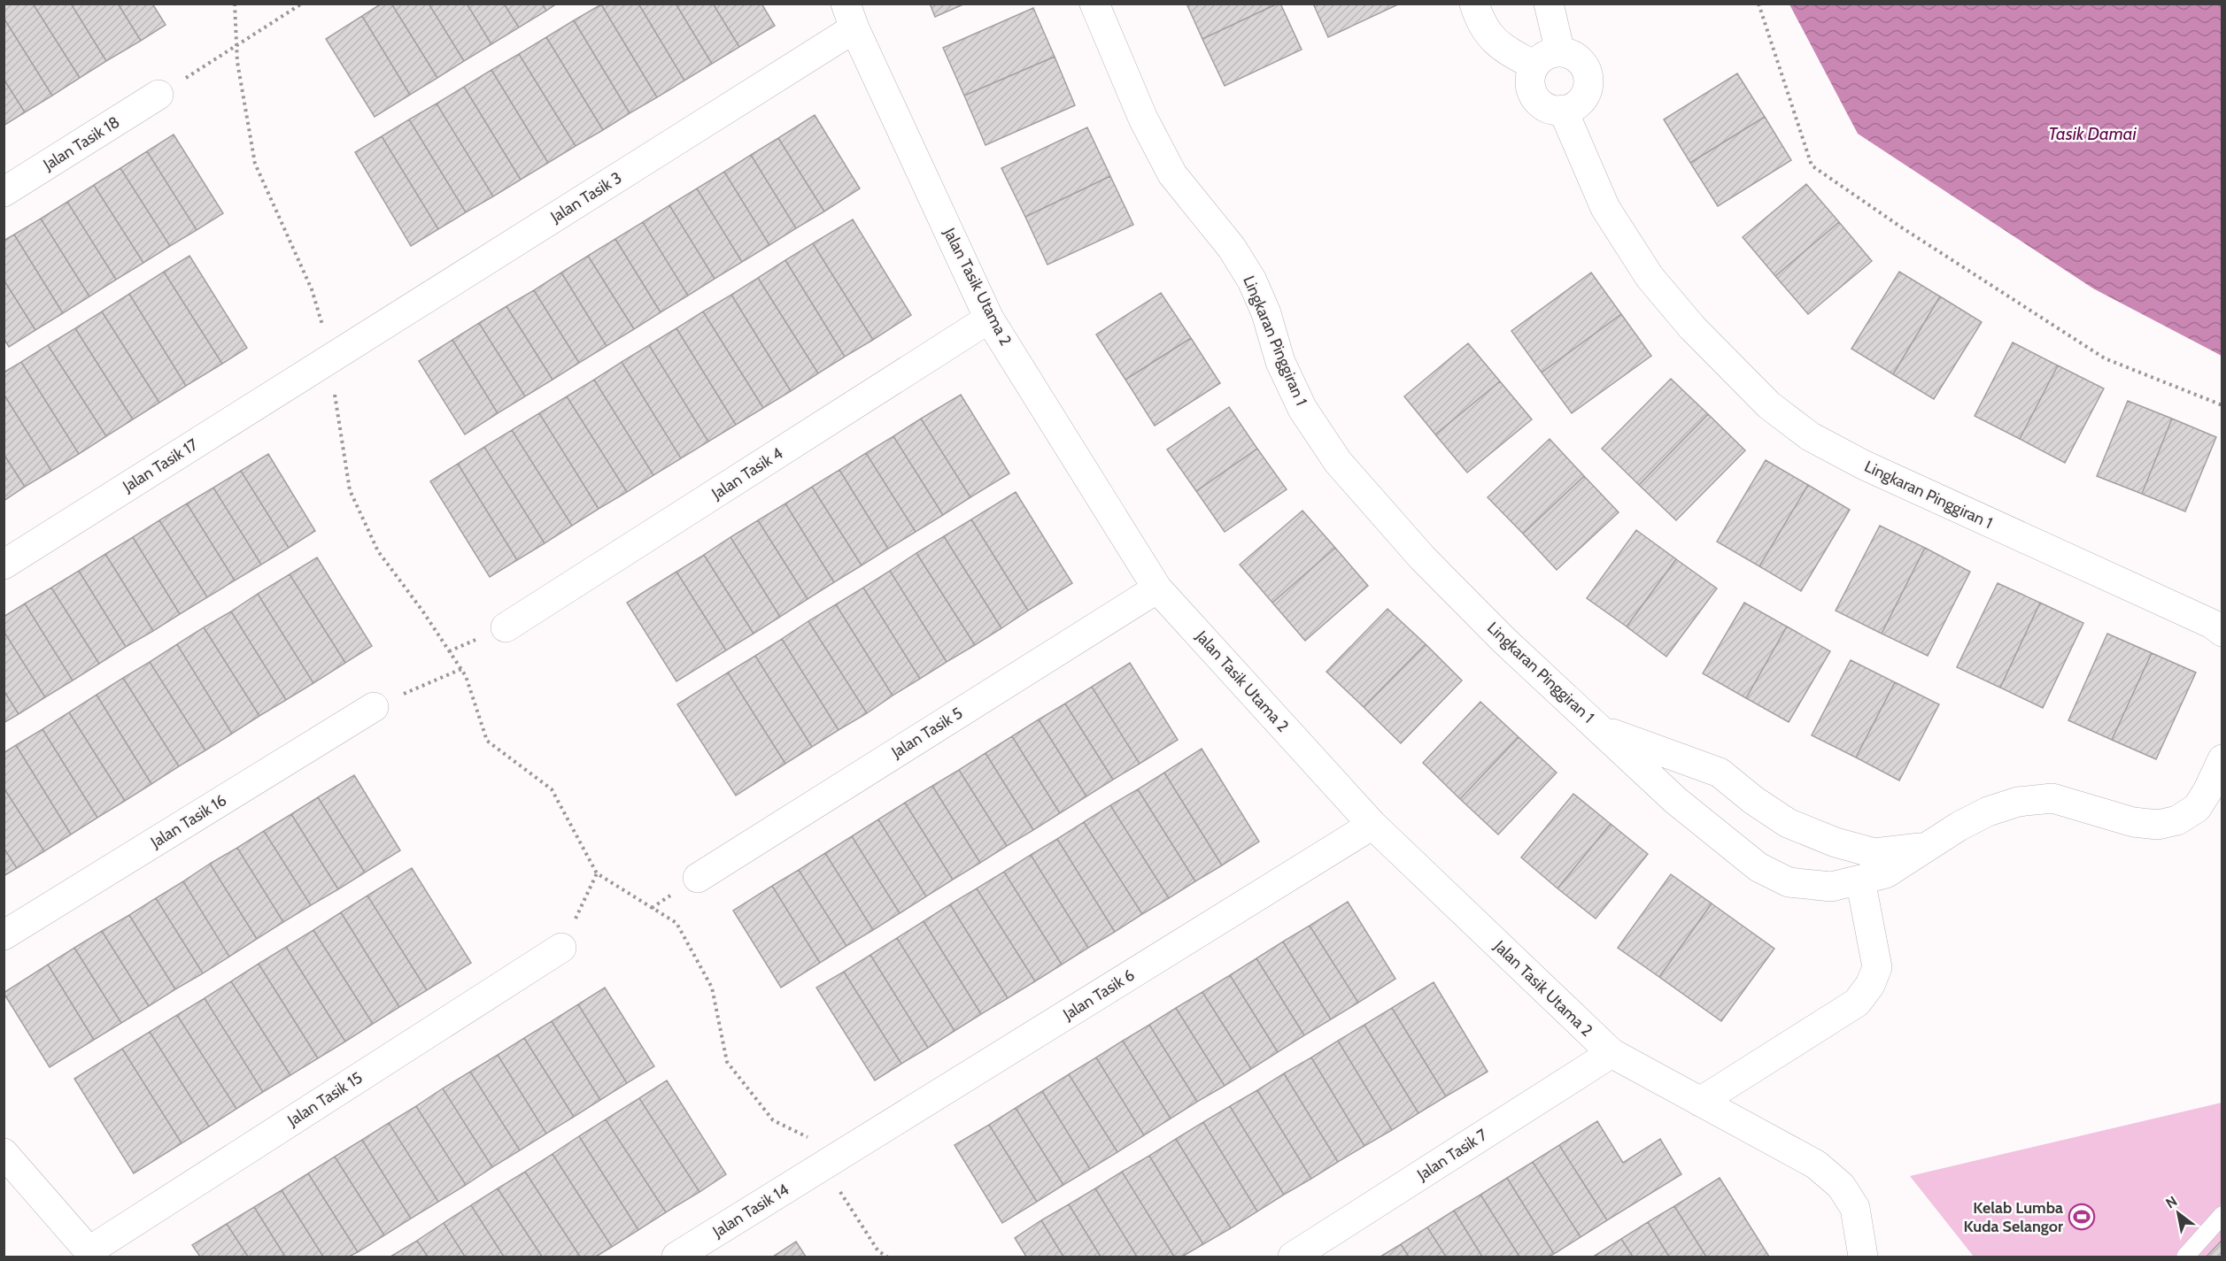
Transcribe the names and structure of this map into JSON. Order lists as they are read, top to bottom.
{
  "streets": {
    "street": [
      "Jalan Tasik 18",
      "Jalan Tasik 3",
      "Jalan Tasik Utama 2",
      "Lingkaran Pinggiran 1",
      "Jalan Tasik 17",
      "Jalan Tasik 4",
      "Jalan Tasik 5",
      "Jalan Tasik 16",
      "Jalan Tasik 6",
      "Jalan Tasik 15",
      "Jalan Tasik 7",
      "Jalan Tasik 14"
    ]
  },
  "crossings": [
    ["Jalan Tasik 3", "Jalan Tasik Utama 2"],
    ["Jalan Tasik 3", "Jalan Tasik 17"],
    ["Jalan Tasik Utama 2", "Jalan Tasik 4"],
    ["Jalan Tasik Utama 2", "Jalan Tasik 5"],
    ["Jalan Tasik Utama 2", "Jalan Tasik 6"],
    ["Jalan Tasik Utama 2", "Jalan Tasik 7"],
    ["Jalan Tasik 6", "Jalan Tasik 14"]
  ],
  "water": ["Tasik Damai"],
  "places": {
    "sports": ["Kelab Lumba Kuda Selangor"]
  },
  "north": "top left"
}
